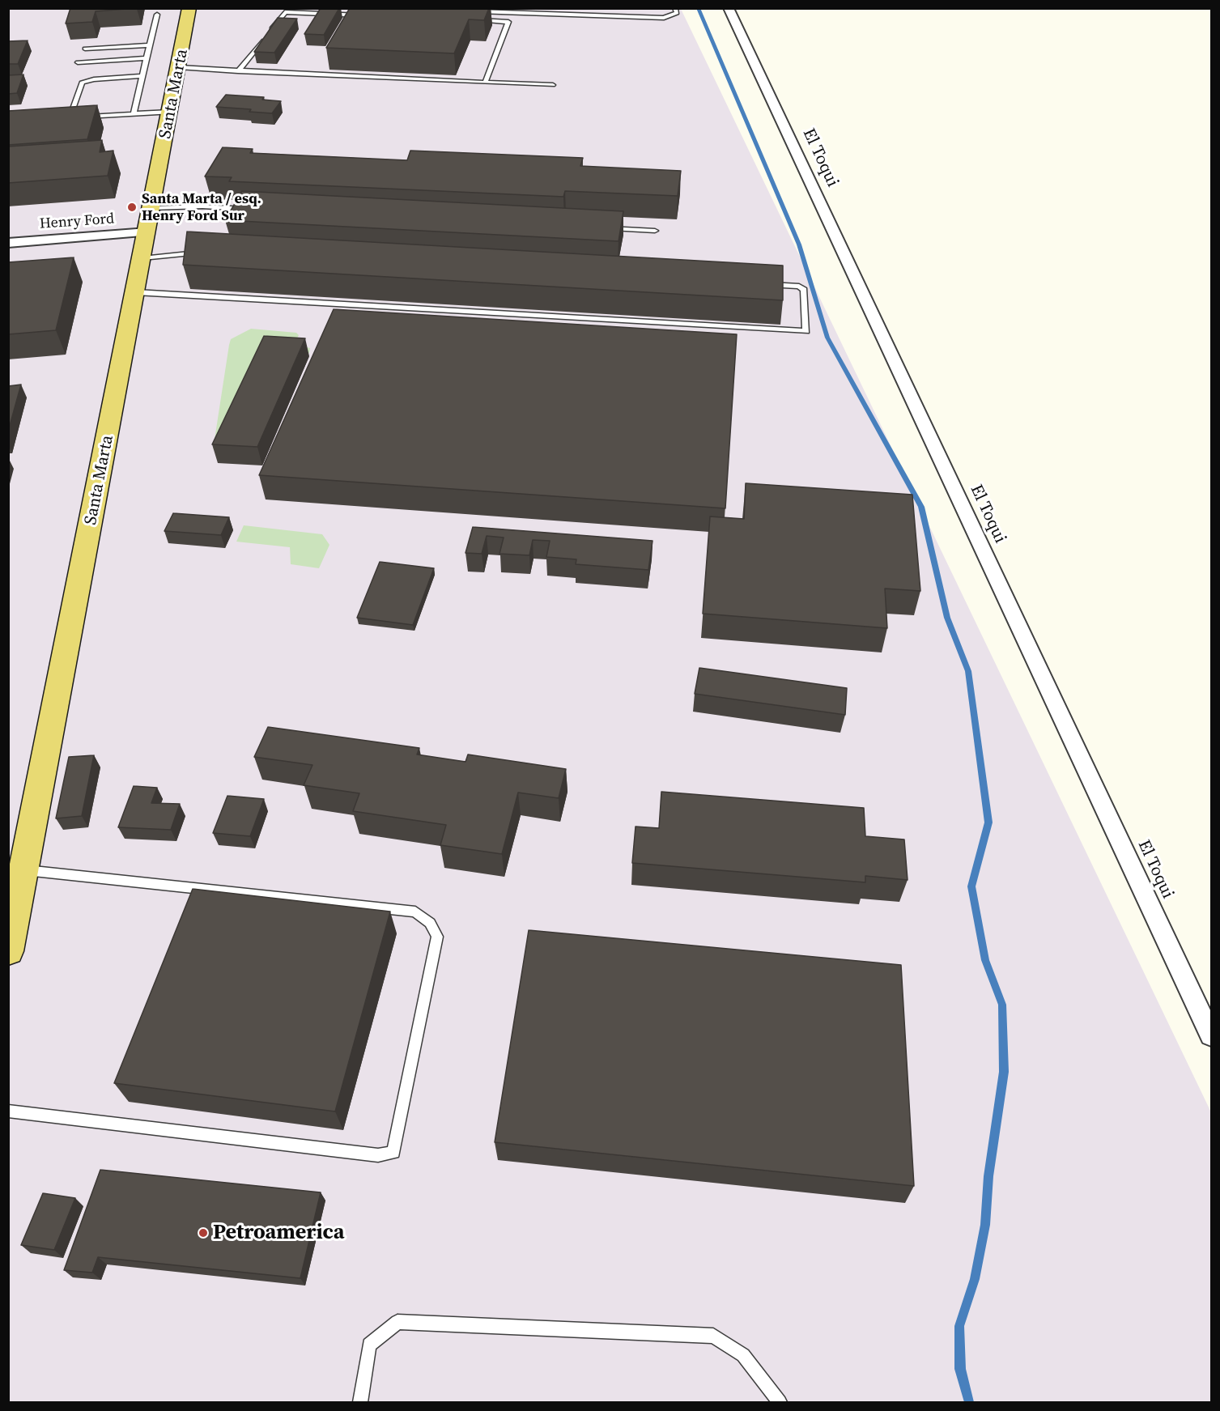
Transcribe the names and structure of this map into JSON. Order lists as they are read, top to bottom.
{
  "streets": {
    "main road": ["Santa Marta"],
    "street": ["El Toqui", "Henry Ford"]
  },
  "crossings": [
    ["Santa Marta", "Henry Ford"]
  ],
  "places": ["Santa Marta / esq. Henry Ford Sur", "Petroamerica"]
}
